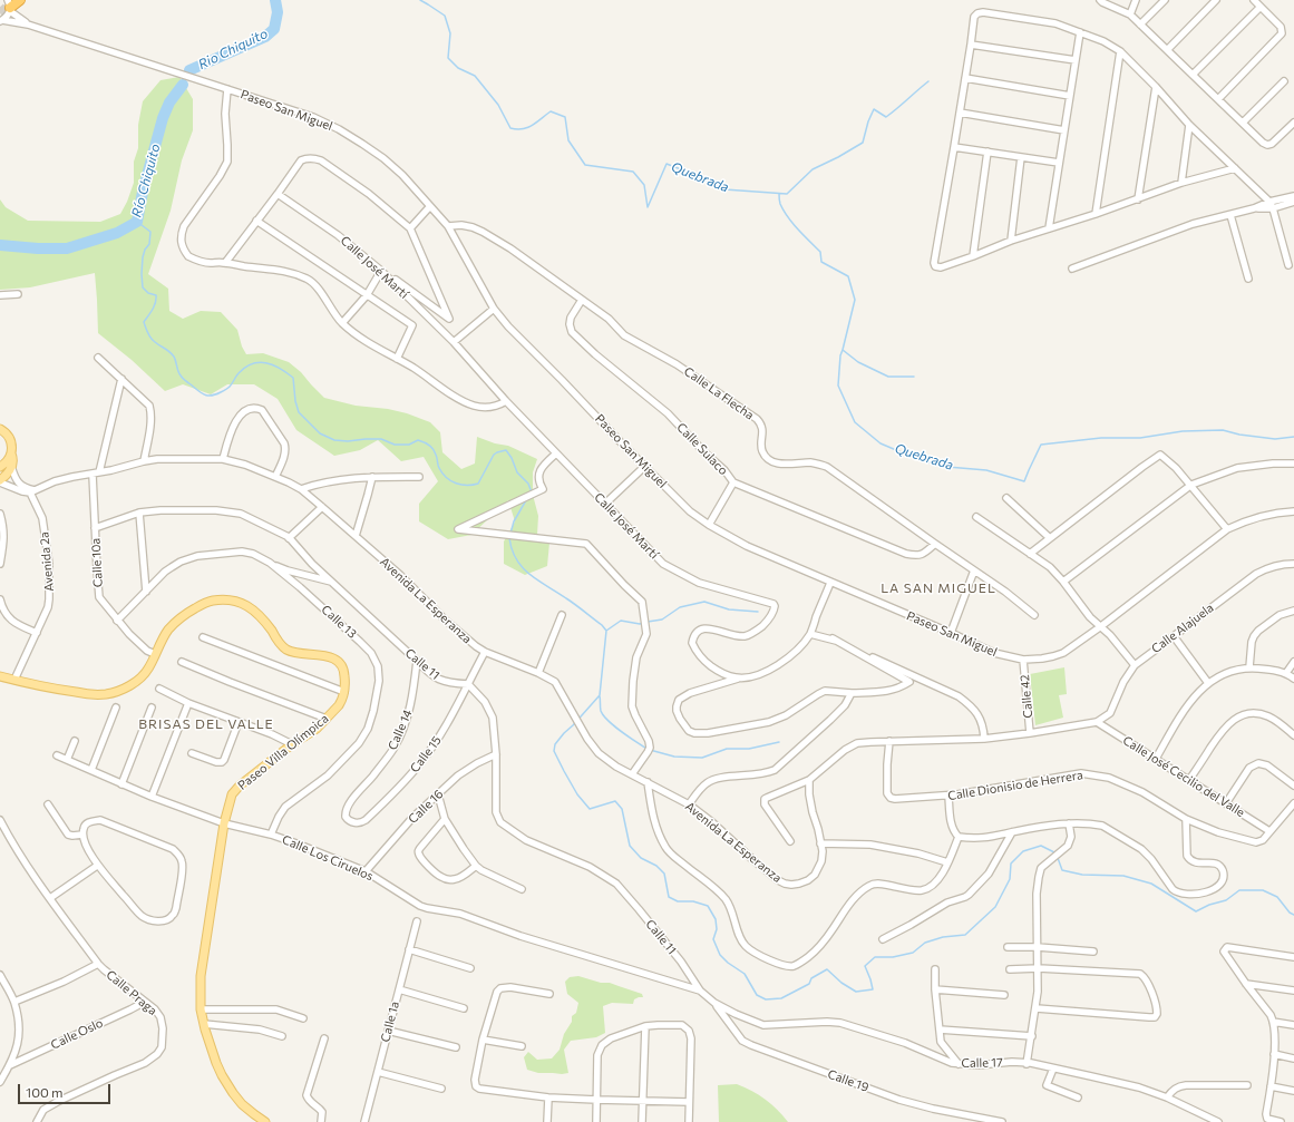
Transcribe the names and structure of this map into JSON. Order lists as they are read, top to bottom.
{
  "streets": {
    "main road": ["Paseo Villa Olímpica"],
    "street": [
      "Paseo San Miguel",
      "Calle José Martí",
      "Calle La Flecha",
      "Calle Sulaco",
      "Avenida 2a",
      "Calle 10a",
      "Avenida La Esperanza",
      "Calle 13",
      "Calle Alajuela",
      "Calle 11",
      "Calle 42",
      "Calle 14",
      "Calle 15",
      "Calle José Cecilio del Valle",
      "Calle Dionisio de Herrera",
      "Calle 16",
      "Calle Los Ciruelos",
      "Calle Praga",
      "Calle 1a",
      "Calle Oslo",
      "Calle 17",
      "Calle 19"
    ]
  },
  "crossings": [
    ["Paseo San Miguel", "Calle La Flecha"],
    ["Paseo San Miguel", "Calle 42"],
    ["Calle La Flecha", "Calle Sulaco"],
    ["Avenida 2a", "Avenida La Esperanza"],
    ["Avenida 2a", "Paseo Villa Olímpica"],
    ["Calle 10a", "Avenida La Esperanza"],
    ["Calle 10a", "Calle 13"],
    ["Calle 10a", "Calle 11"],
    ["Calle 10a", "Paseo Villa Olímpica"],
    ["Avenida La Esperanza", "Calle 15"],
    ["Calle 13", "Calle Los Ciruelos"],
    ["Calle Alajuela", "Calle José Cecilio del Valle"],
    ["Calle 11", "Calle 14"],
    ["Calle 11", "Calle 15"],
    ["Calle 11", "Calle 16"],
    ["Calle 11", "Calle Los Ciruelos"],
    ["Calle 11", "Calle 17"],
    ["Calle 14", "Calle 15"],
    ["Paseo Villa Olímpica", "Calle Los Ciruelos"],
    ["Calle José Cecilio del Valle", "Calle Dionisio de Herrera"],
    ["Calle 16", "Calle Los Ciruelos"],
    ["Calle Los Ciruelos", "Calle 17"],
    ["Calle Praga", "Calle Oslo"],
    ["Calle 17", "Calle 19"]
  ],
  "districts": ["LA SAN MIGUEL", "BRISAS DEL VALLE"],
  "water": ["Rio Chiquito", "Quebrada", "Río Chiquito"],
  "scale_bar": "100 m"
}
